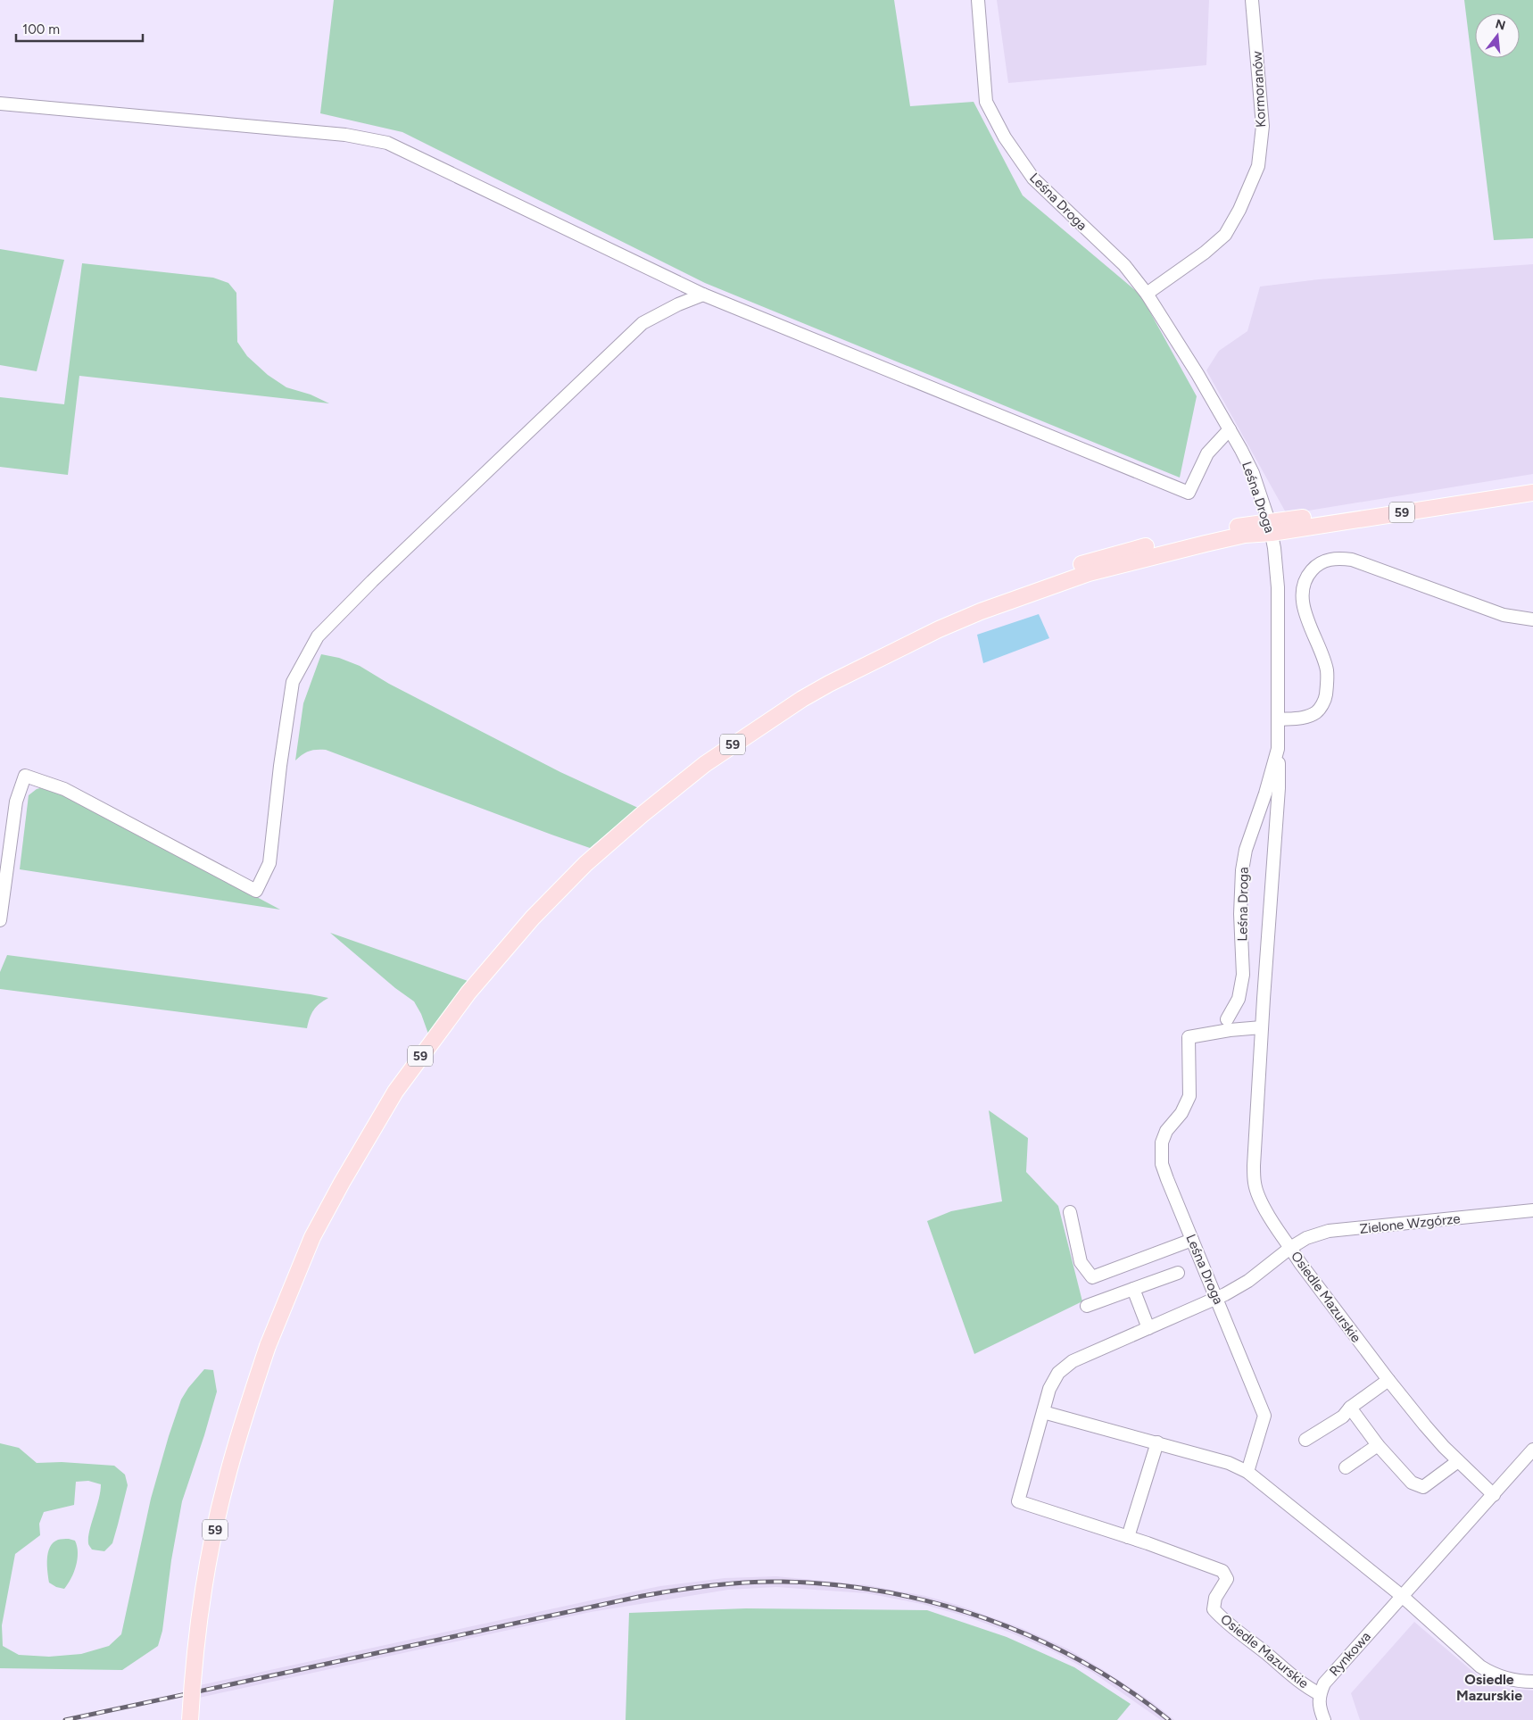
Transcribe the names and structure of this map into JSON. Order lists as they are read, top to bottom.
{
  "streets": {
    "main road": ["59"],
    "street": [
      "Kormoranów",
      "Leśna Droga",
      "Zielone Wzgórze",
      "Osiedle Mazurskie",
      "Rynkowa"
    ]
  },
  "crossings": [
    ["Kormoranów", "Leśna Droga"],
    ["Leśna Droga", "59"],
    ["Leśna Droga", "Osiedle Mazurskie"],
    ["Zielone Wzgórze", "Osiedle Mazurskie"],
    ["Osiedle Mazurskie", "Rynkowa"]
  ],
  "districts": ["Osiedle Mazurskie"],
  "scale_bar": "100 m",
  "north": "top"
}
